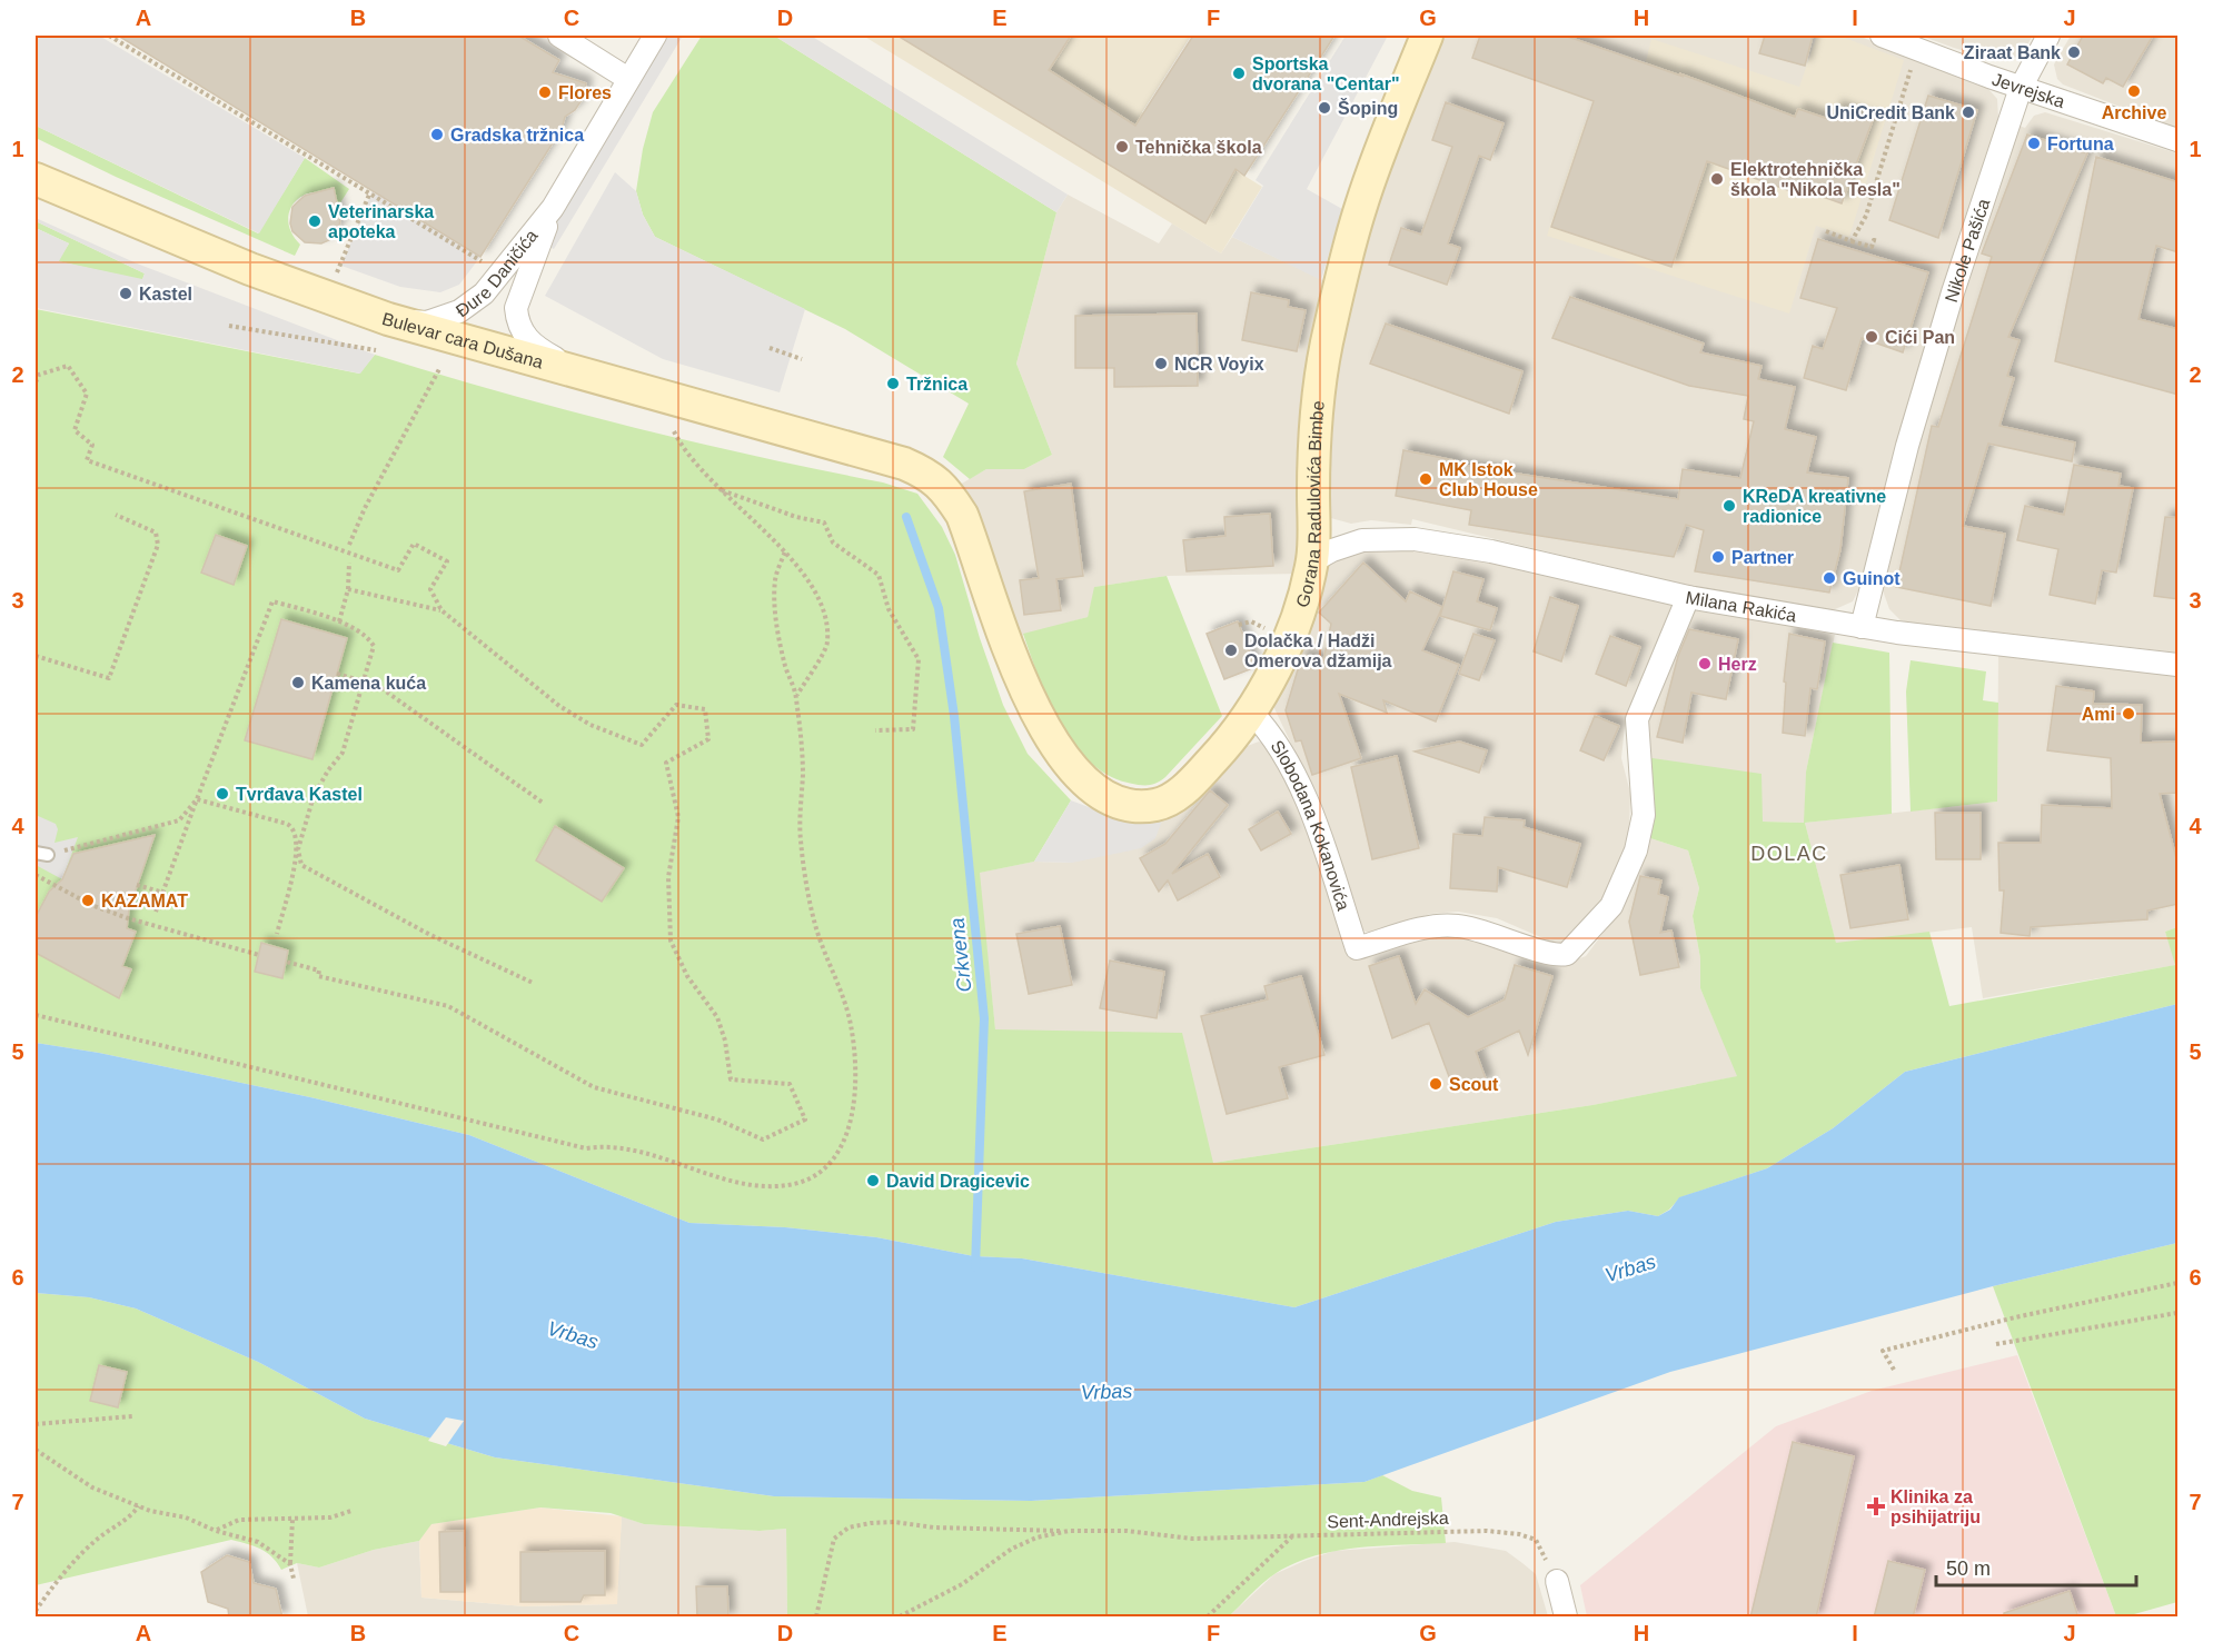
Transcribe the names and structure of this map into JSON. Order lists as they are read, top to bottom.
{
  "streets": {
    "street": [
      "Jevrejska",
      "Nikole Pašića",
      "Đure Daničića",
      "Bulevar cara Dušana",
      "Gorana Radulovića Bimbe",
      "Milana Rakića",
      "Slobodana Kokanovića"
    ],
    "path": ["Sent-Andrejska"]
  },
  "crossings": [
    ["Jevrejska", "Nikole Pašića"],
    ["Nikole Pašića", "Milana Rakića"],
    ["Đure Daničića", "Bulevar cara Dušana"],
    ["Bulevar cara Dušana", "Gorana Radulovića Bimbe"],
    ["Gorana Radulovića Bimbe", "Milana Rakića"],
    ["Gorana Radulovića Bimbe", "Slobodana Kokanovića"],
    ["Milana Rakića", "Slobodana Kokanovića"]
  ],
  "districts": ["DOLAC"],
  "water": ["Crkvena", "Vrbas"],
  "places": {
    "other": [
      "Ziraat Bank",
      "Sportska dvorana \"Centar\"",
      "Archive",
      "Flores",
      "Šoping",
      "UniCredit Bank",
      "Gradska tržnica",
      "Fortuna",
      "Tehnička škola",
      "Elektrotehnička škola \"Nikola Tesla\"",
      "Veterinarska apoteka",
      "Kastel",
      "Cići Pan",
      "NCR Voyix",
      "Tržnica",
      "MK Istok Club House",
      "KReDA kreativne radionice",
      "Partner",
      "Guinot",
      "Dolačka / Hadži Omerova džamija",
      "Herz",
      "Kamena kuća",
      "Ami",
      "Tvrđava Kastel",
      "KAZAMAT",
      "Scout",
      "David Dragicevic"
    ],
    "health": ["Klinika za psihijatriju"]
  },
  "scale_bar": "50 m",
  "grid": {
    "columns": [
      "A",
      "B",
      "C",
      "D",
      "E",
      "F",
      "G",
      "H",
      "I",
      "J"
    ],
    "rows": [
      "1",
      "2",
      "3",
      "4",
      "5",
      "6",
      "7"
    ]
  }
}
